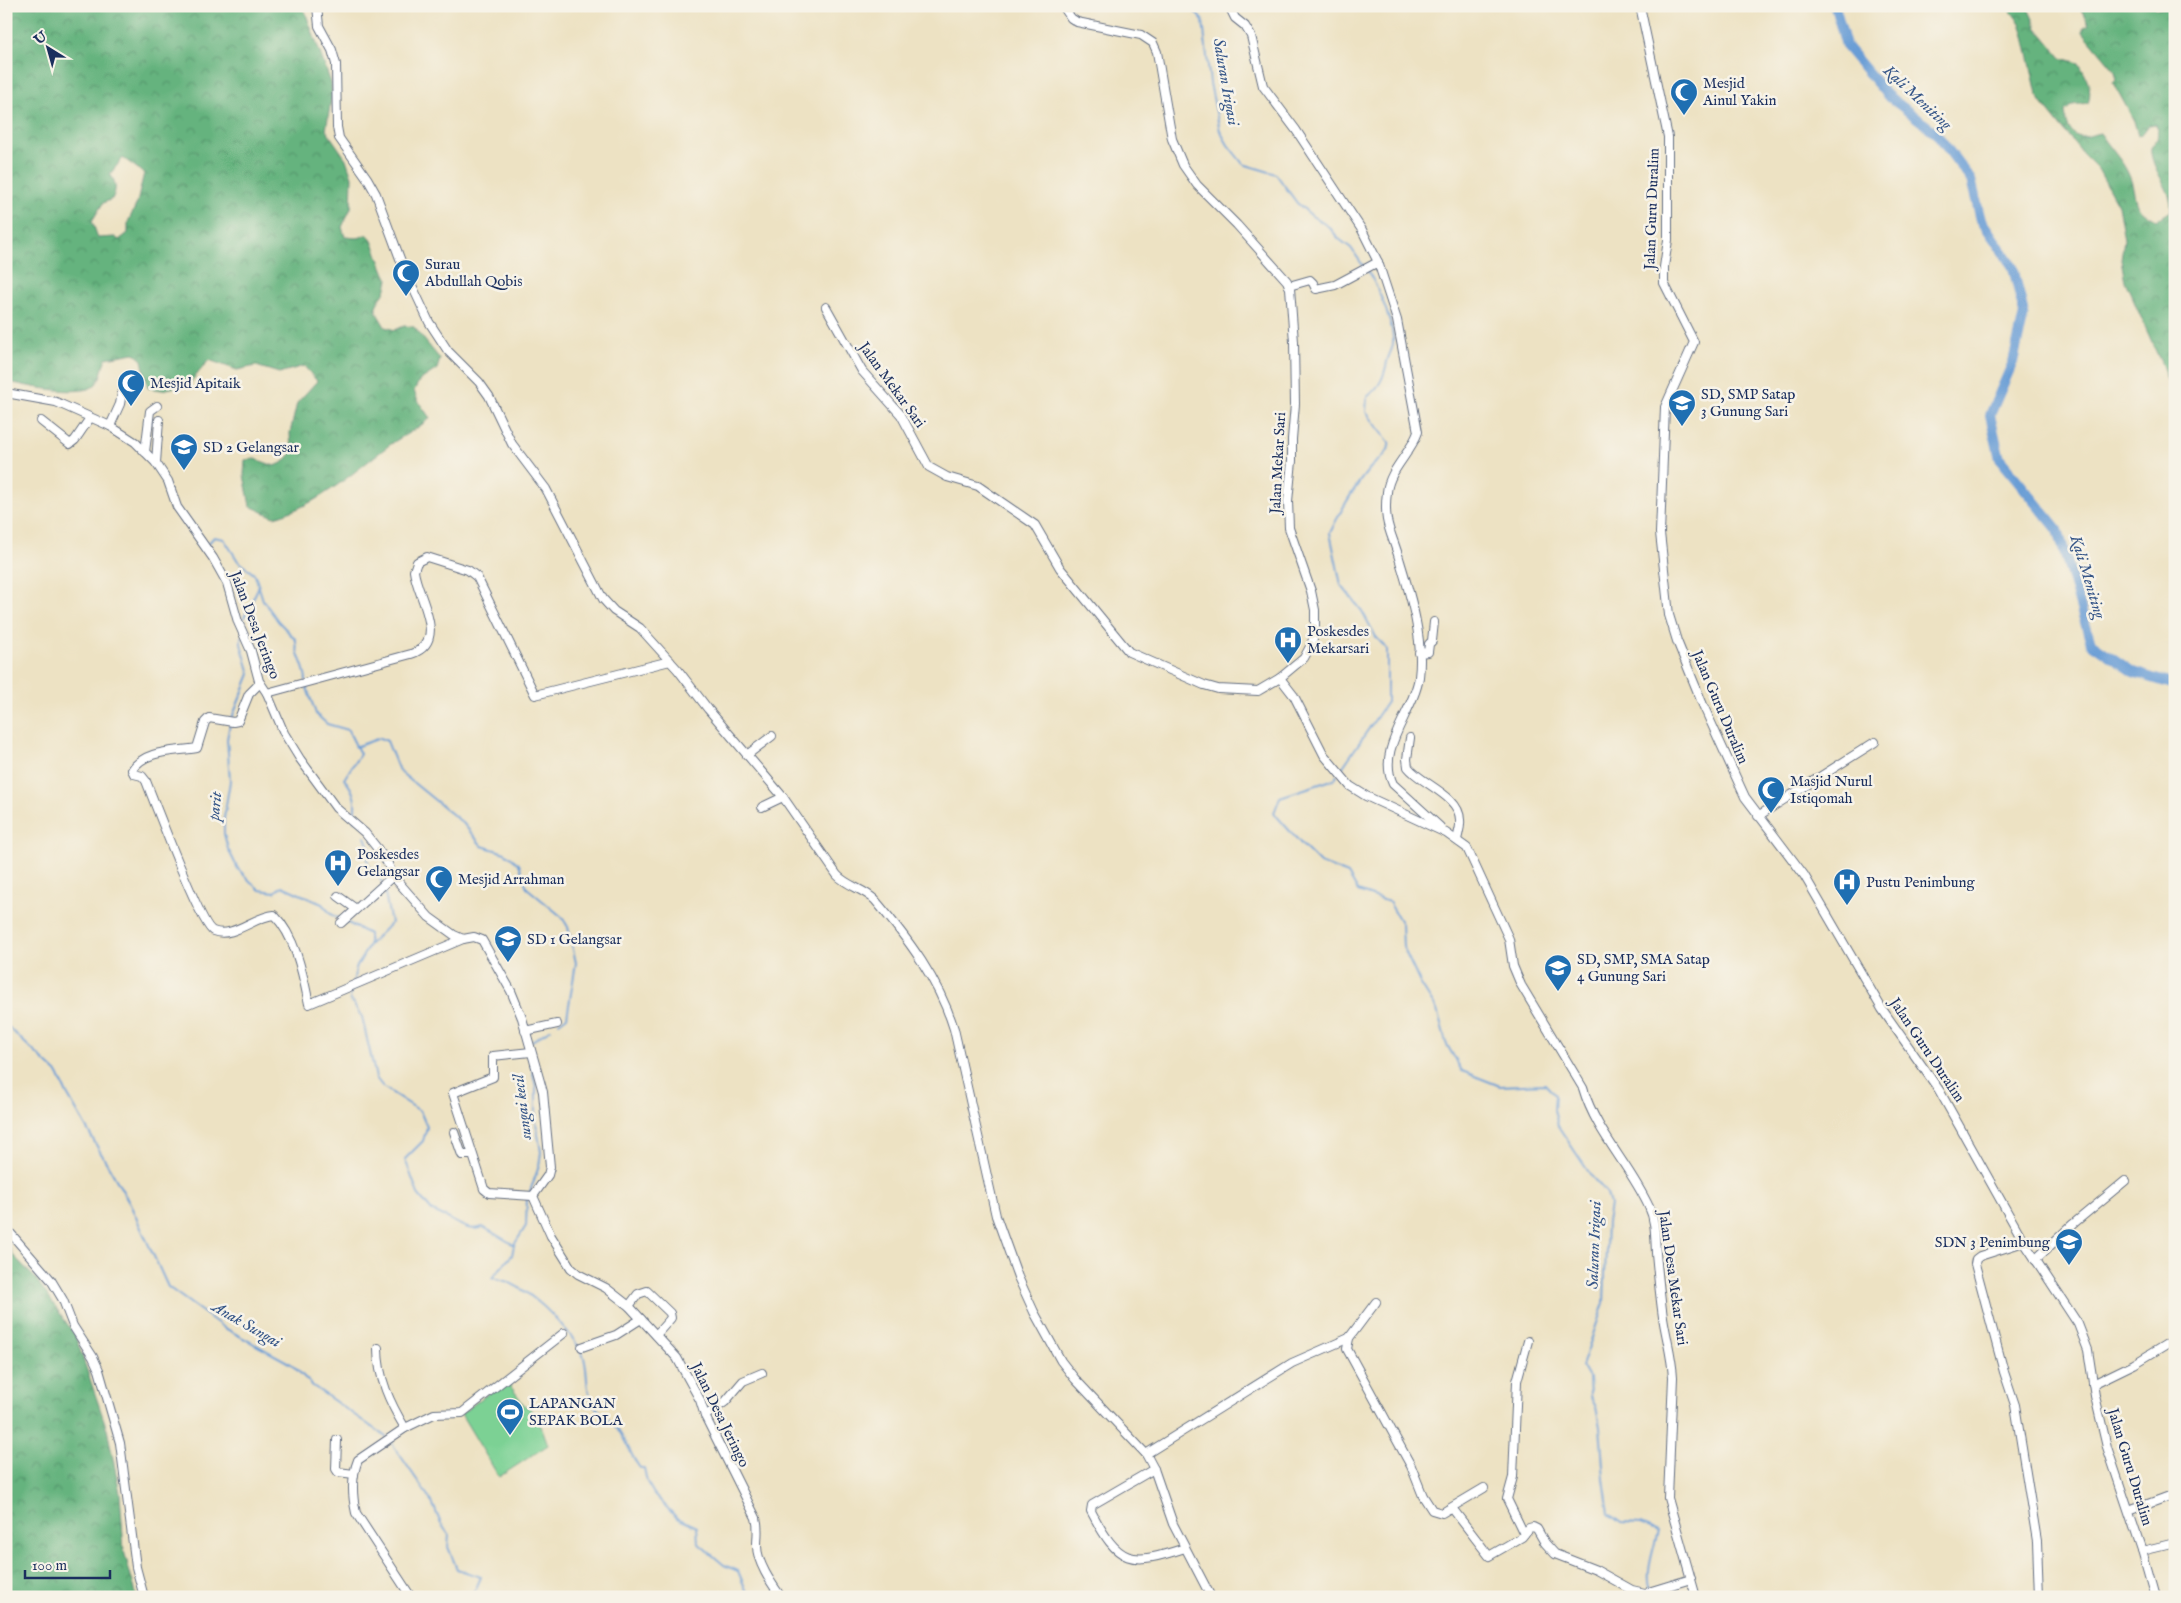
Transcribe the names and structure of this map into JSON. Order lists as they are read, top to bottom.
{
  "streets": {
    "street": [
      "Jalan Guru Duralim",
      "Jalan Mekar Sari",
      "Jalan Desa Jeringo",
      "Jalan Desa Mekar Sari"
    ]
  },
  "crossings": [
    ["Jalan Mekar Sari", "Jalan Desa Mekar Sari"]
  ],
  "water": [
    "Saluran Irigasi",
    "Kali Meniting",
    "parit",
    "sungai kecil",
    "Anak Sungai"
  ],
  "places": {
    "mosque": [
      "Mesjid Ainul Yakin",
      "Surau Abdullah Qobis",
      "Mesjid Apitaik",
      "Masjid Nurul Istiqomah",
      "Mesjid Arrahman"
    ],
    "school or university": [
      "SD, SMP Satap 3 Gunung Sari",
      "SD 2 Gelangsar",
      "SD 1 Gelangsar",
      "SD, SMP, SMA Satap 4 Gunung Sari",
      "SDN 3 Penimbung"
    ],
    "hospital": ["Poskesdes Mekarsari", "Poskesdes Gelangsar", "Pustu Penimbung"],
    "sports": ["LAPANGAN SEPAK BOLA"]
  },
  "scale_bar": "100 m",
  "north": "top left"
}
